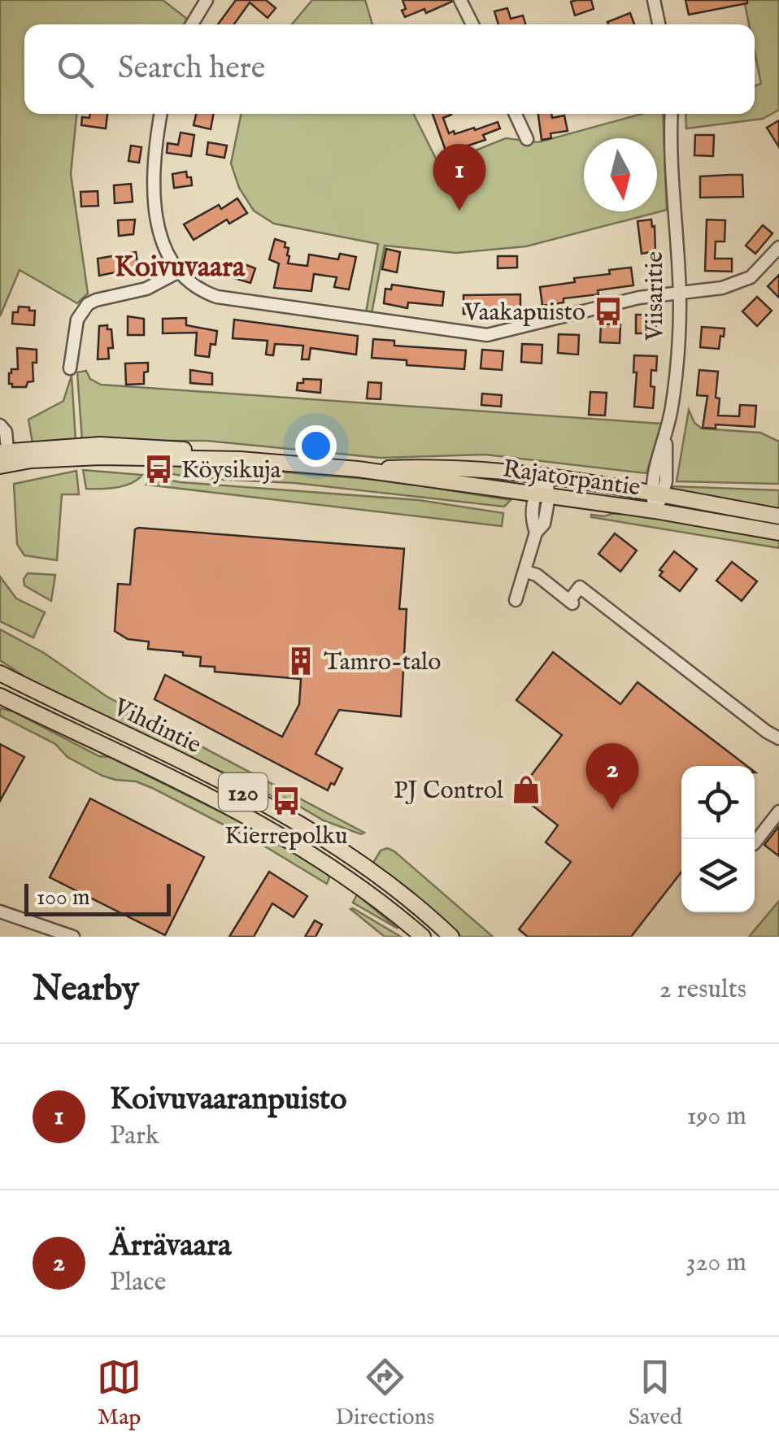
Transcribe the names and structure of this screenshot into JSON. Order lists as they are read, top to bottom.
{
  "streets": {
    "main road": ["Rajatorpantie", "Vihdintie", "120"],
    "street": ["Viisaritie"]
  },
  "crossings": [
    ["Viisaritie", "Rajatorpantie"]
  ],
  "districts": ["Koivuvaara"],
  "places": {
    "bus stop": ["Vaakapuisto", "Köysikuja", "Kierrepolku"],
    "building": ["Tamro-talo"],
    "shop": ["PJ Control"]
  },
  "scale_bar": "100 m",
  "north": "bottom",
  "page": {
    "search": "Search here",
    "pins": ["1", "2"],
    "scale": "100 m",
    "heading": ["Nearby", "2 results"],
    "list": [
      {
        "mark": "1",
        "name": "Koivuvaaranpuisto",
        "note": "Park",
        "value": "190 m"
      },
      {
        "mark": "2",
        "name": "Ärrävaara",
        "note": "Place",
        "value": "320 m"
      }
    ],
    "nav": ["Map", "Directions", "Saved"]
  }
}
